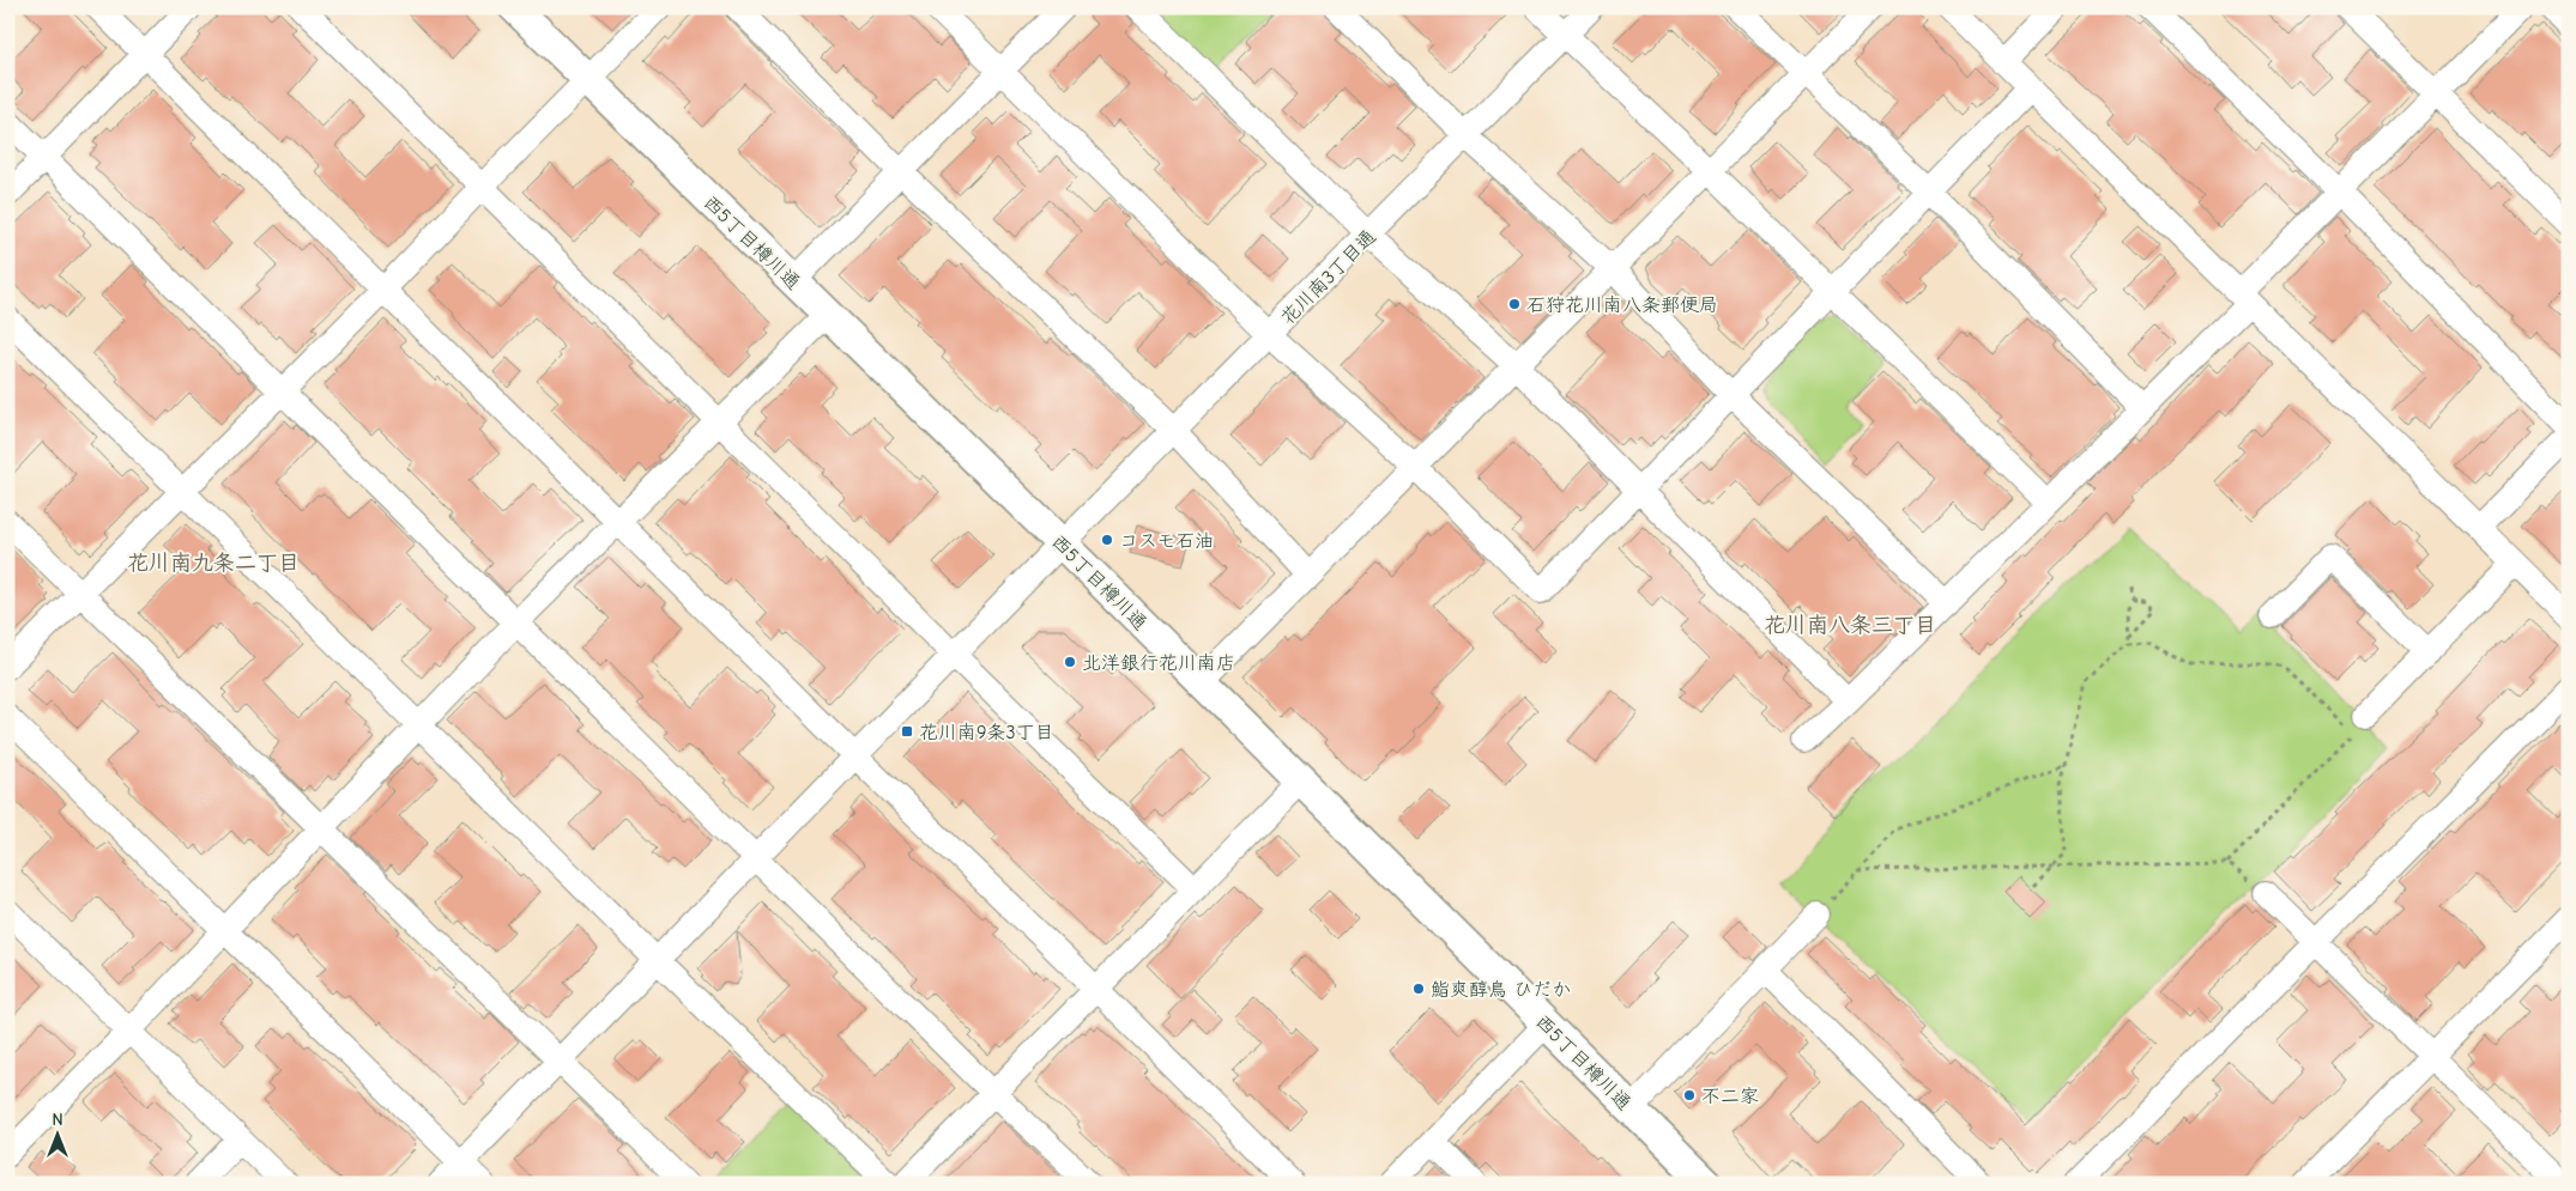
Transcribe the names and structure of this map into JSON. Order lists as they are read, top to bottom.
{
  "streets": {
    "main road": ["西5丁目樽川通"],
    "street": ["花川南3丁目通"]
  },
  "crossings": [
    ["西5丁目樽川通", "花川南3丁目通"]
  ],
  "districts": ["花川南九条二丁目", "花川南八条三丁目"],
  "places": {
    "other": [
      "石狩花川南八条郵便局",
      "コスモ石油",
      "北洋銀行花川南店",
      "鮨爽醇鳥 ひだか",
      "不二家"
    ],
    "transit": ["花川南9条3丁目"]
  },
  "north": "top"
}
